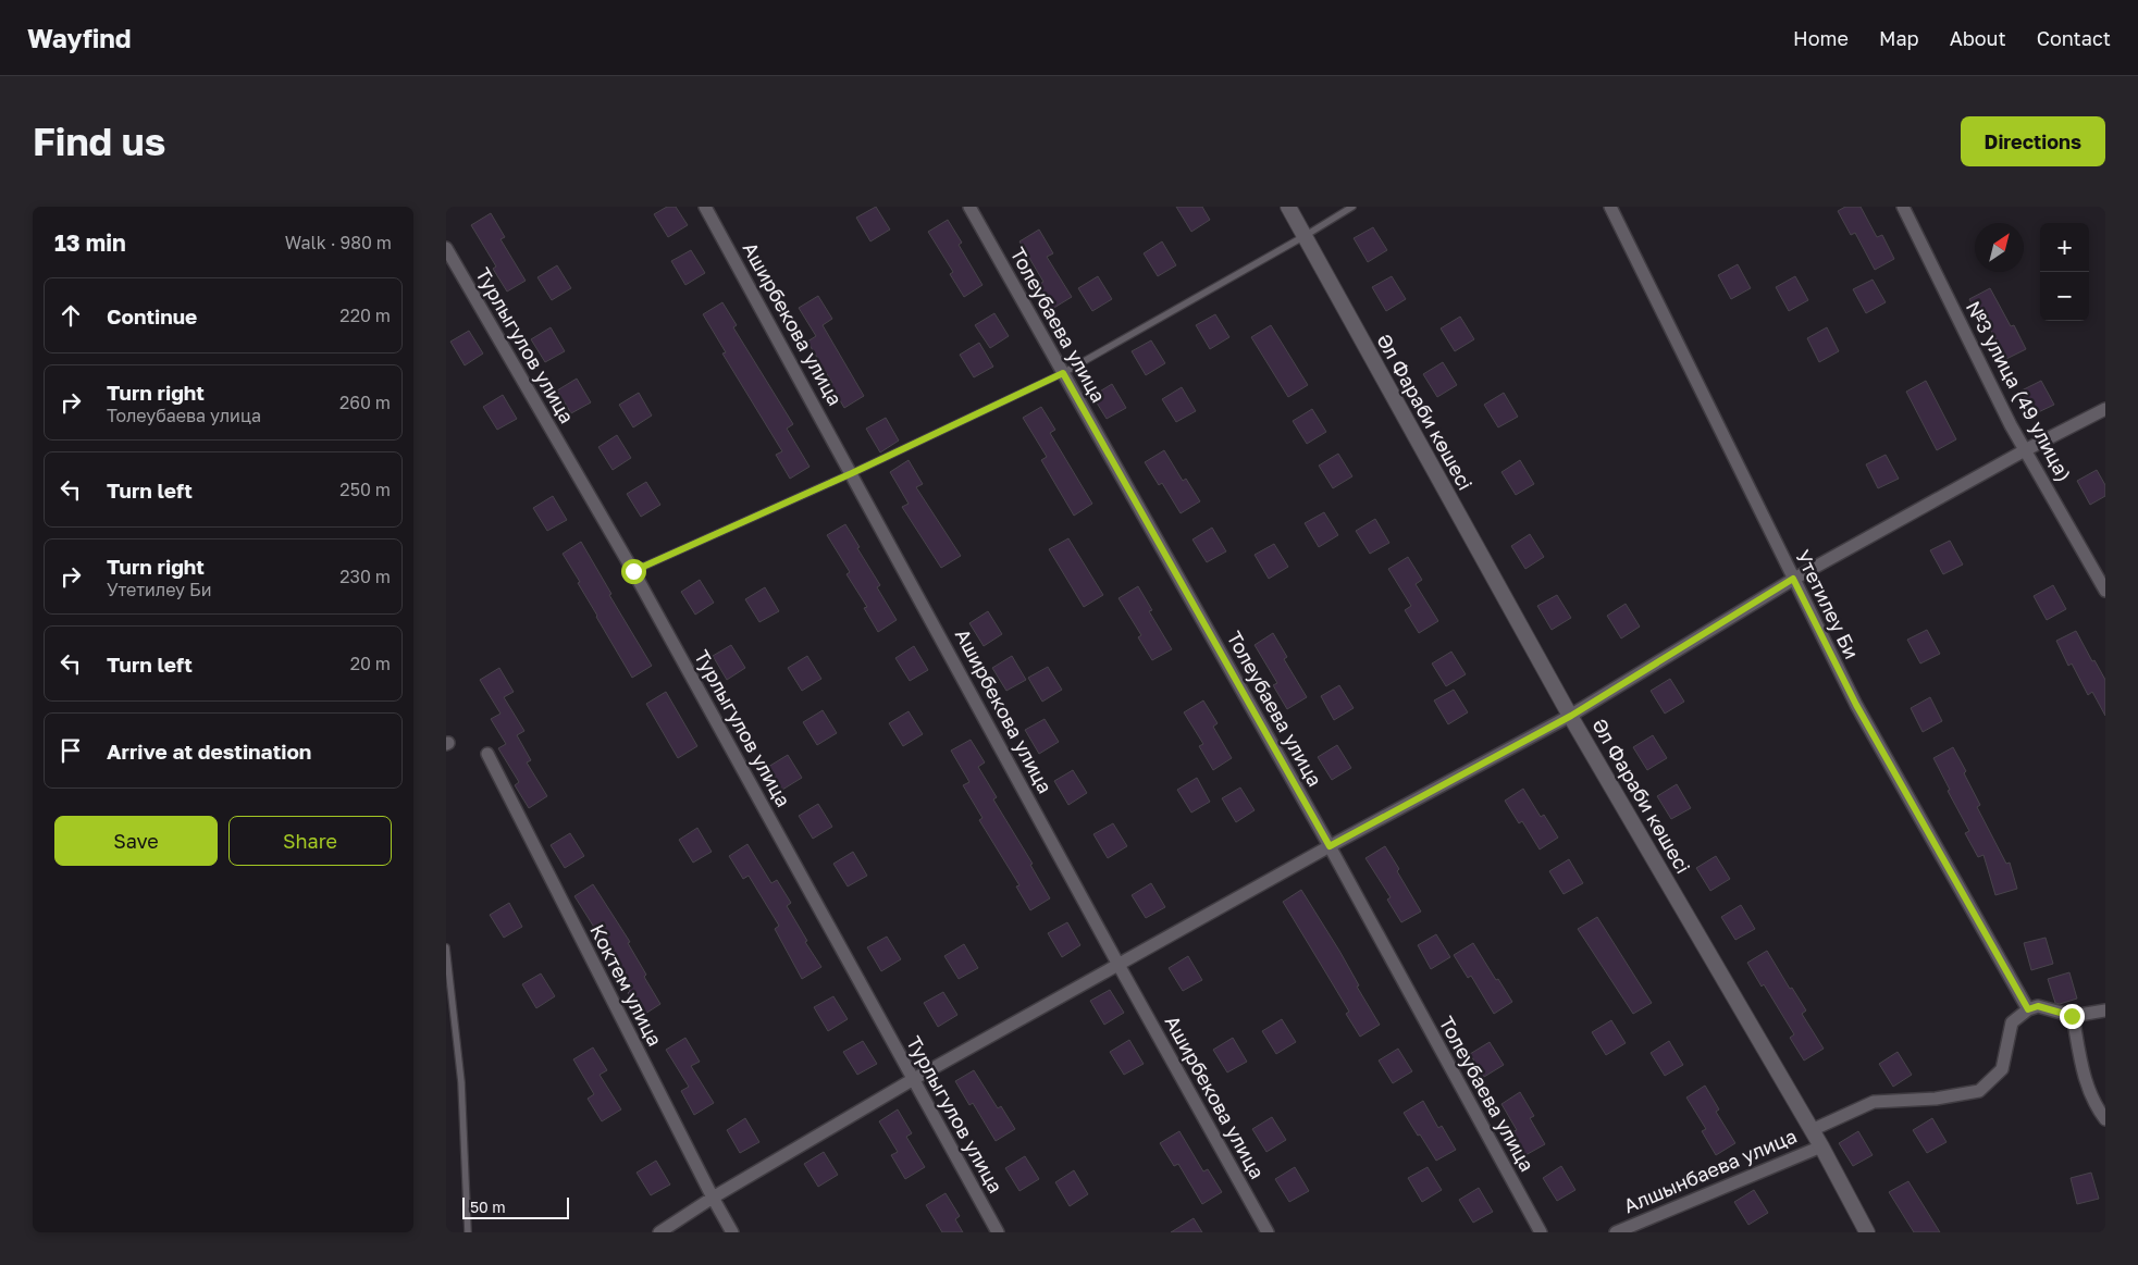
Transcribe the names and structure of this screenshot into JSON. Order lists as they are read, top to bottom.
{
  "streets": {
    "street": [
      "Аширбекова улица",
      "Толеубаева улица",
      "Турлыгулов улица",
      "№3 улица (49 улица)",
      "Әл Фараби көшесі",
      "Утетилеу Би",
      "Коктем улица",
      "Алшынбаева улица"
    ]
  },
  "crossings": [
    ["Әл Фараби көшесі", "Алшынбаева улица"]
  ],
  "scale_bar": "50 m",
  "north": "top right",
  "page": {
    "header": "Wayfind",
    "nav": [
      "Home",
      "Map",
      "About",
      "Contact"
    ],
    "buttons": [
      "Directions",
      ["Save", "Share"]
    ],
    "title": "Find us",
    "heading": ["13 min", "Walk · 980 m"],
    "map_buttons": ["+", "−"],
    "list": [
      ["Continue", "220 m"],
      ["Turn right", "Толеубаева улица", "260 m"],
      ["Turn left", "250 m"],
      ["Turn right", "Утетилеу Би", "230 m"],
      ["Turn left", "20 m"],
      "Arrive at destination"
    ],
    "scale": "50 m"
  }
}
